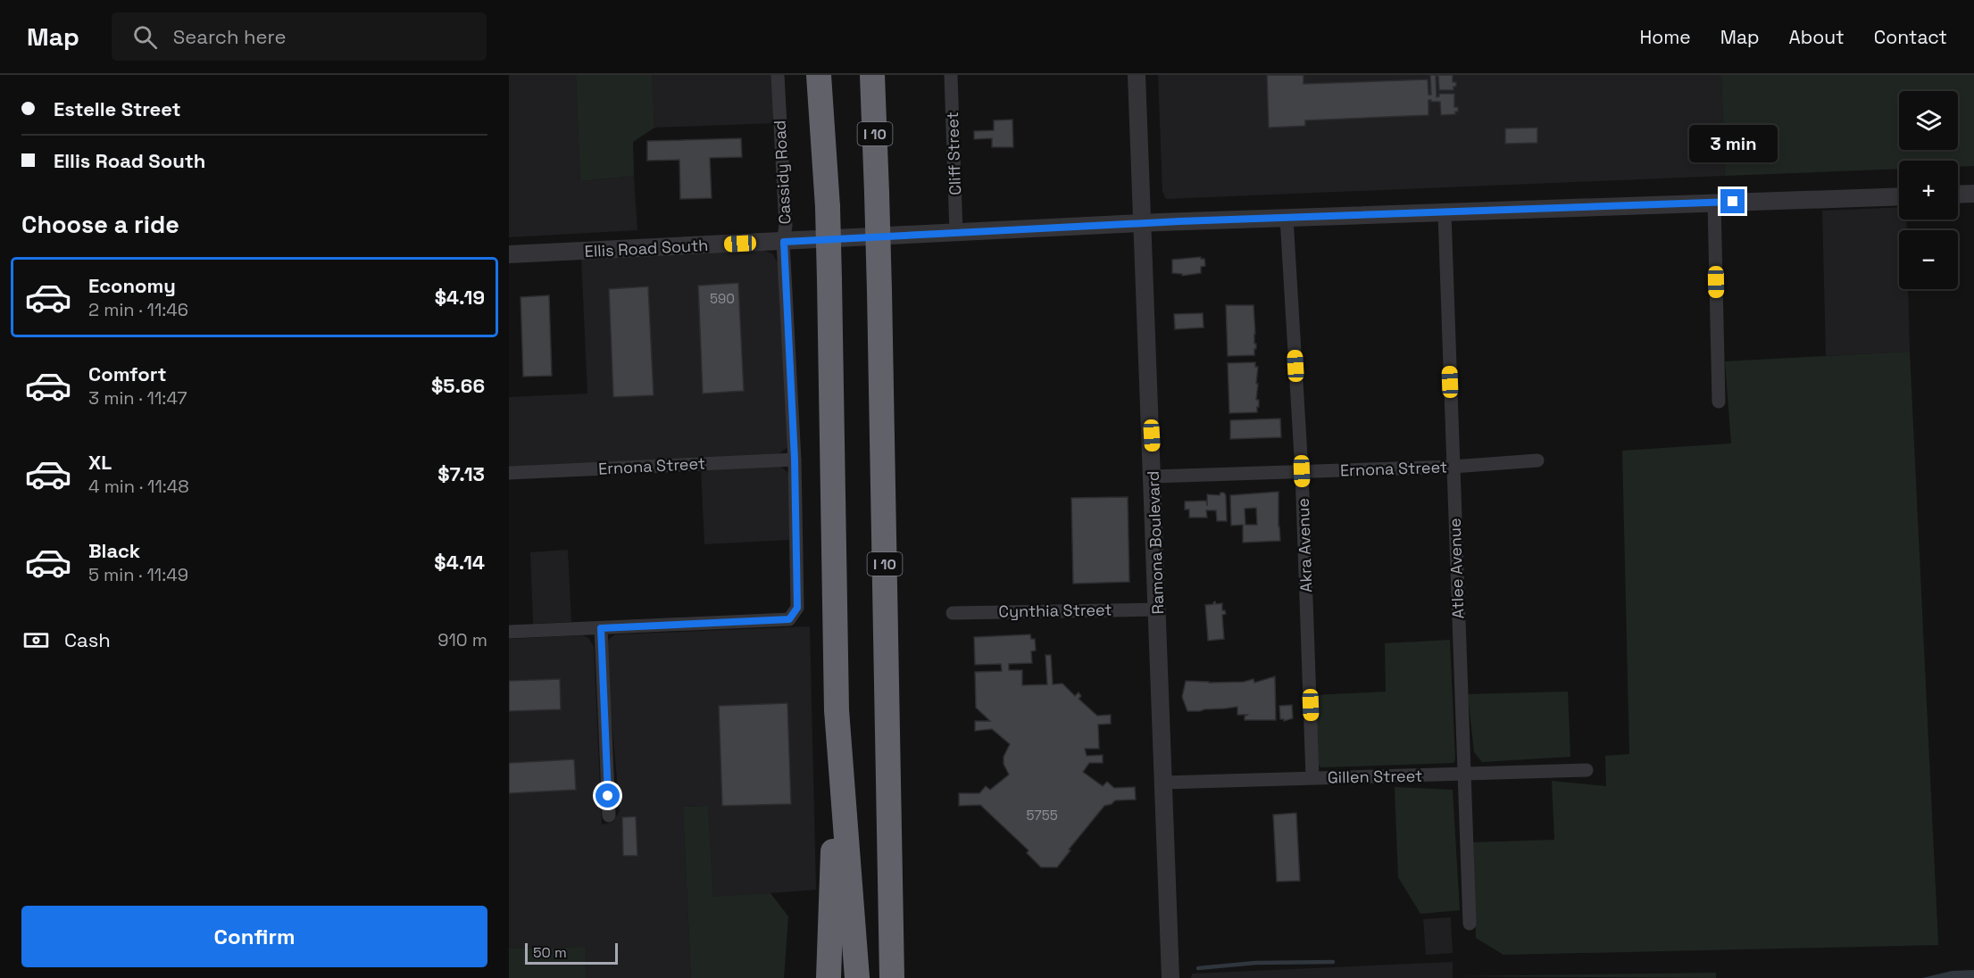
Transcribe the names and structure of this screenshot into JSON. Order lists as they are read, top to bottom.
{
  "streets": {
    "highway": ["I 10"],
    "street": [
      "Cliff Street",
      "Cassidy Road",
      "Ellis Road South",
      "Ernona Street",
      "Ramona Boulevard",
      "Akra Avenue",
      "Atlee Avenue",
      "Cynthia Street",
      "Gillen Street"
    ]
  },
  "crossings": [
    ["Cliff Street", "Ellis Road South"],
    ["Cassidy Road", "Ellis Road South"],
    ["Cassidy Road", "Ernona Street"],
    ["Ellis Road South", "Ramona Boulevard"],
    ["Ellis Road South", "Akra Avenue"],
    ["Ellis Road South", "Atlee Avenue"],
    ["Ernona Street", "Ramona Boulevard"],
    ["Ernona Street", "Akra Avenue"],
    ["Ernona Street", "Atlee Avenue"],
    ["Ramona Boulevard", "Cynthia Street"],
    ["Ramona Boulevard", "Gillen Street"],
    ["Akra Avenue", "Gillen Street"],
    ["Atlee Avenue", "Gillen Street"]
  ],
  "house_numbers": ["590", "5755"],
  "scale_bar": "50 m",
  "page": {
    "header": "Map",
    "search": "Search here",
    "nav": [
      "Home",
      "Map",
      "About",
      "Contact"
    ],
    "banner": ["Estelle Street", "Ellis Road South"],
    "map_buttons": ["+", "−"],
    "bubble": "3 min",
    "heading": "Choose a ride",
    "list": [
      {
        "name": "Economy",
        "note": "2 min · 11:46",
        "value": "$4.19"
      },
      {
        "name": "Comfort",
        "note": "3 min · 11:47",
        "value": "$5.66"
      },
      {
        "name": "XL",
        "note": "4 min · 11:48",
        "value": "$7.13"
      },
      {
        "name": "Black",
        "note": "5 min · 11:49",
        "value": "$4.14"
      }
    ],
    "pay": ["Cash", "910 m"],
    "buttons": "Confirm",
    "scale": "50 m"
  }
}
